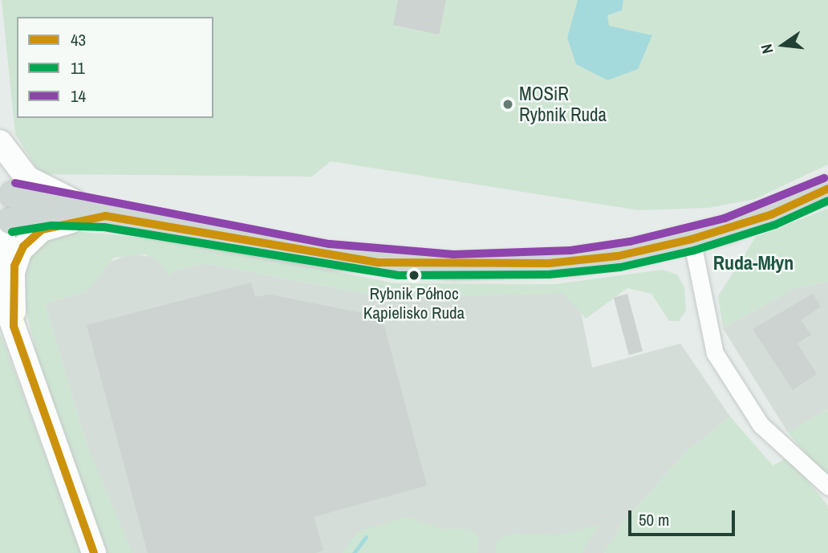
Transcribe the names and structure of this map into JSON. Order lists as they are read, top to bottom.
{
  "districts": ["Ruda-Młyn"],
  "places": ["MOSiR Rybnik Ruda", "Rybnik Północ Kąpielisko Ruda"],
  "lines": ["transit line 14", "transit line 43", "transit line 11"],
  "legend": ["43", "11", "14"],
  "scale_bar": "50 m",
  "north": "left"
}
